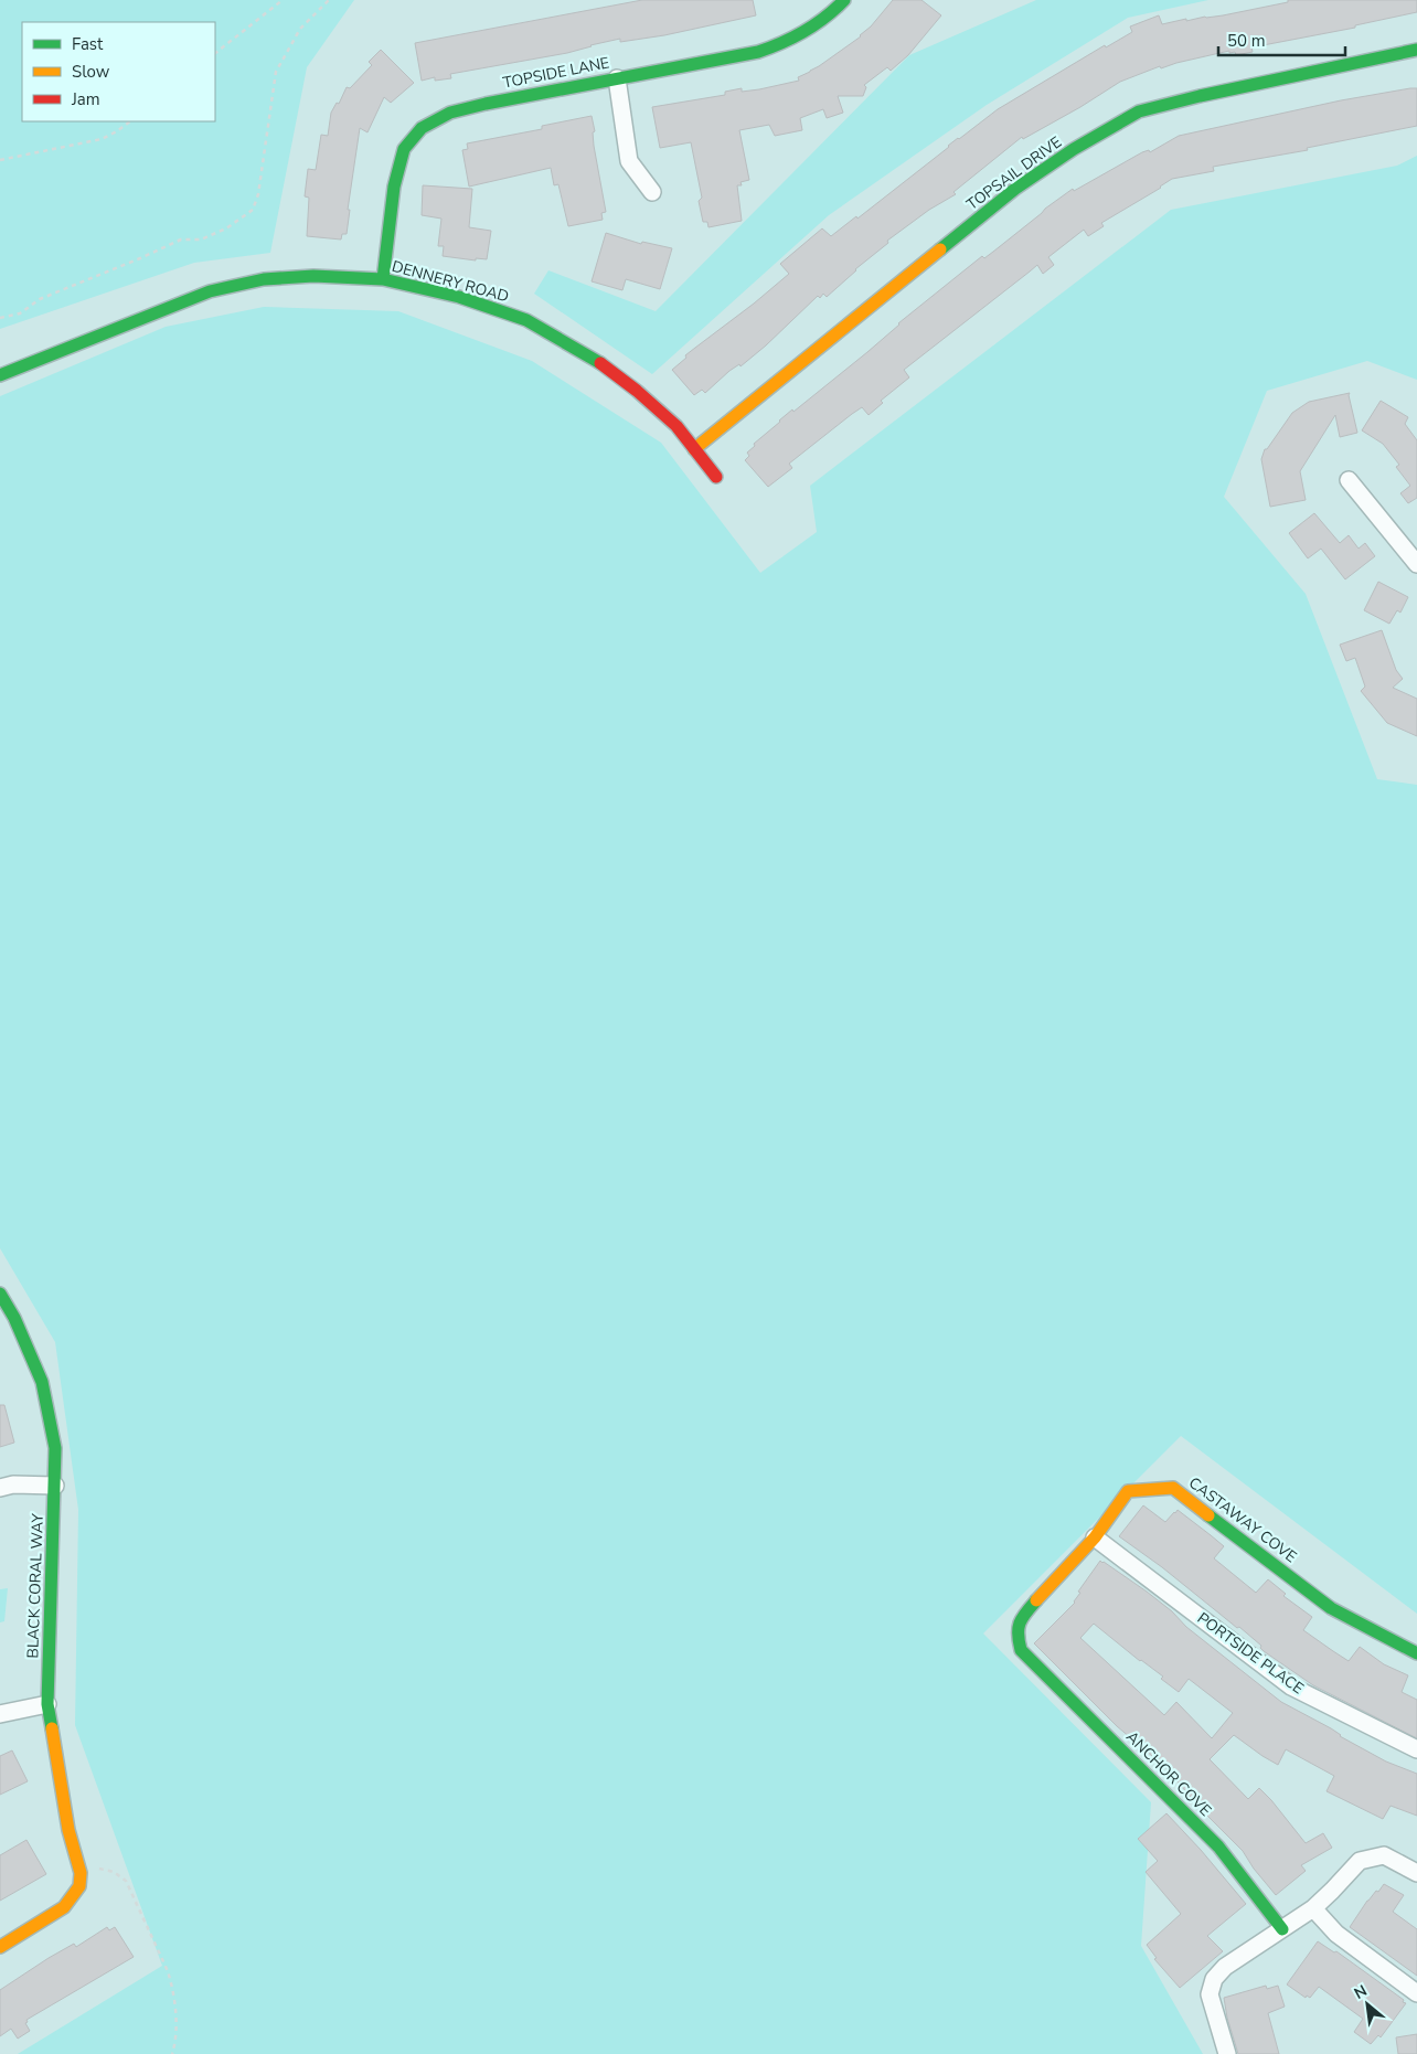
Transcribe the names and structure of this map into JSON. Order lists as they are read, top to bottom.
{
  "streets": {
    "street": [
      "TOPSIDE LANE",
      "TOPSAIL DRIVE",
      "DENNERY ROAD",
      "CASTAWAY COVE",
      "BLACK CORAL WAY",
      "PORTSIDE PLACE",
      "ANCHOR COVE"
    ]
  },
  "crossings": [
    ["TOPSIDE LANE", "DENNERY ROAD"],
    ["TOPSAIL DRIVE", "DENNERY ROAD"],
    ["CASTAWAY COVE", "PORTSIDE PLACE"],
    ["CASTAWAY COVE", "ANCHOR COVE"]
  ],
  "legend": ["Fast", "Slow", "Jam"],
  "scale_bar": "50 m",
  "north": "top left"
}
